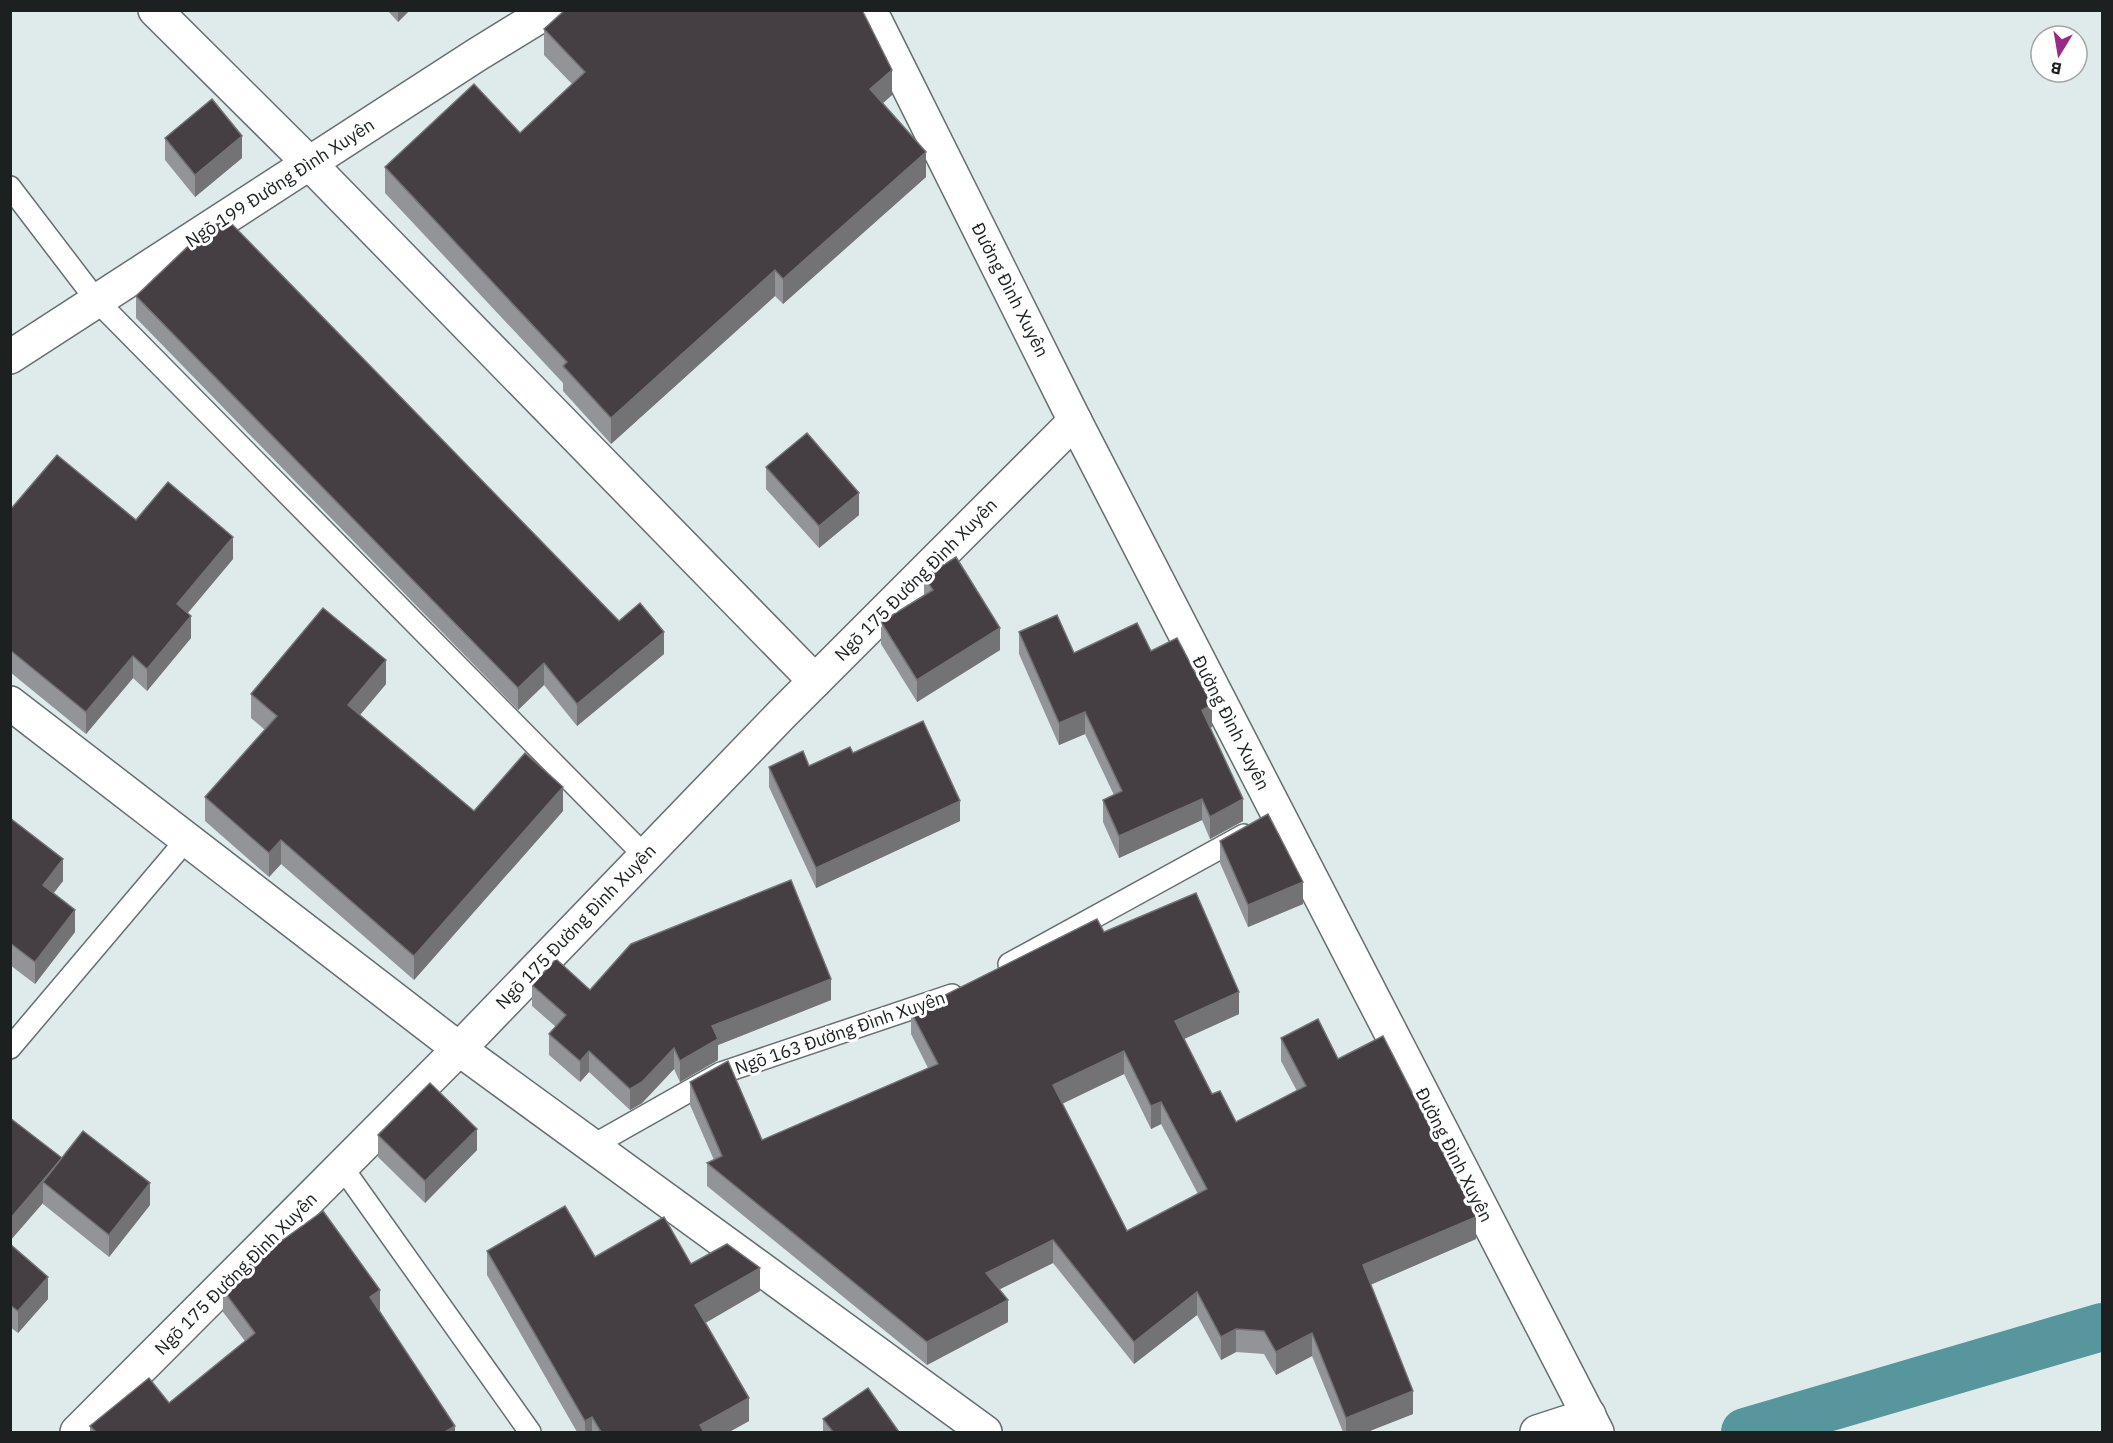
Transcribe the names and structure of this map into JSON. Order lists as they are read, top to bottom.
{
  "streets": {
    "street": ["Ngõ 199 Đường Đình Xuyên", "Đường Đình Xuyên", "Ngõ 175 Đường Đình Xuyên"],
    "lane": ["Ngõ 163 Đường Đình Xuyên"]
  },
  "crossings": [
    ["Đường Đình Xuyên", "Ngõ 175 Đường Đình Xuyên"]
  ],
  "north": "bottom"
}
